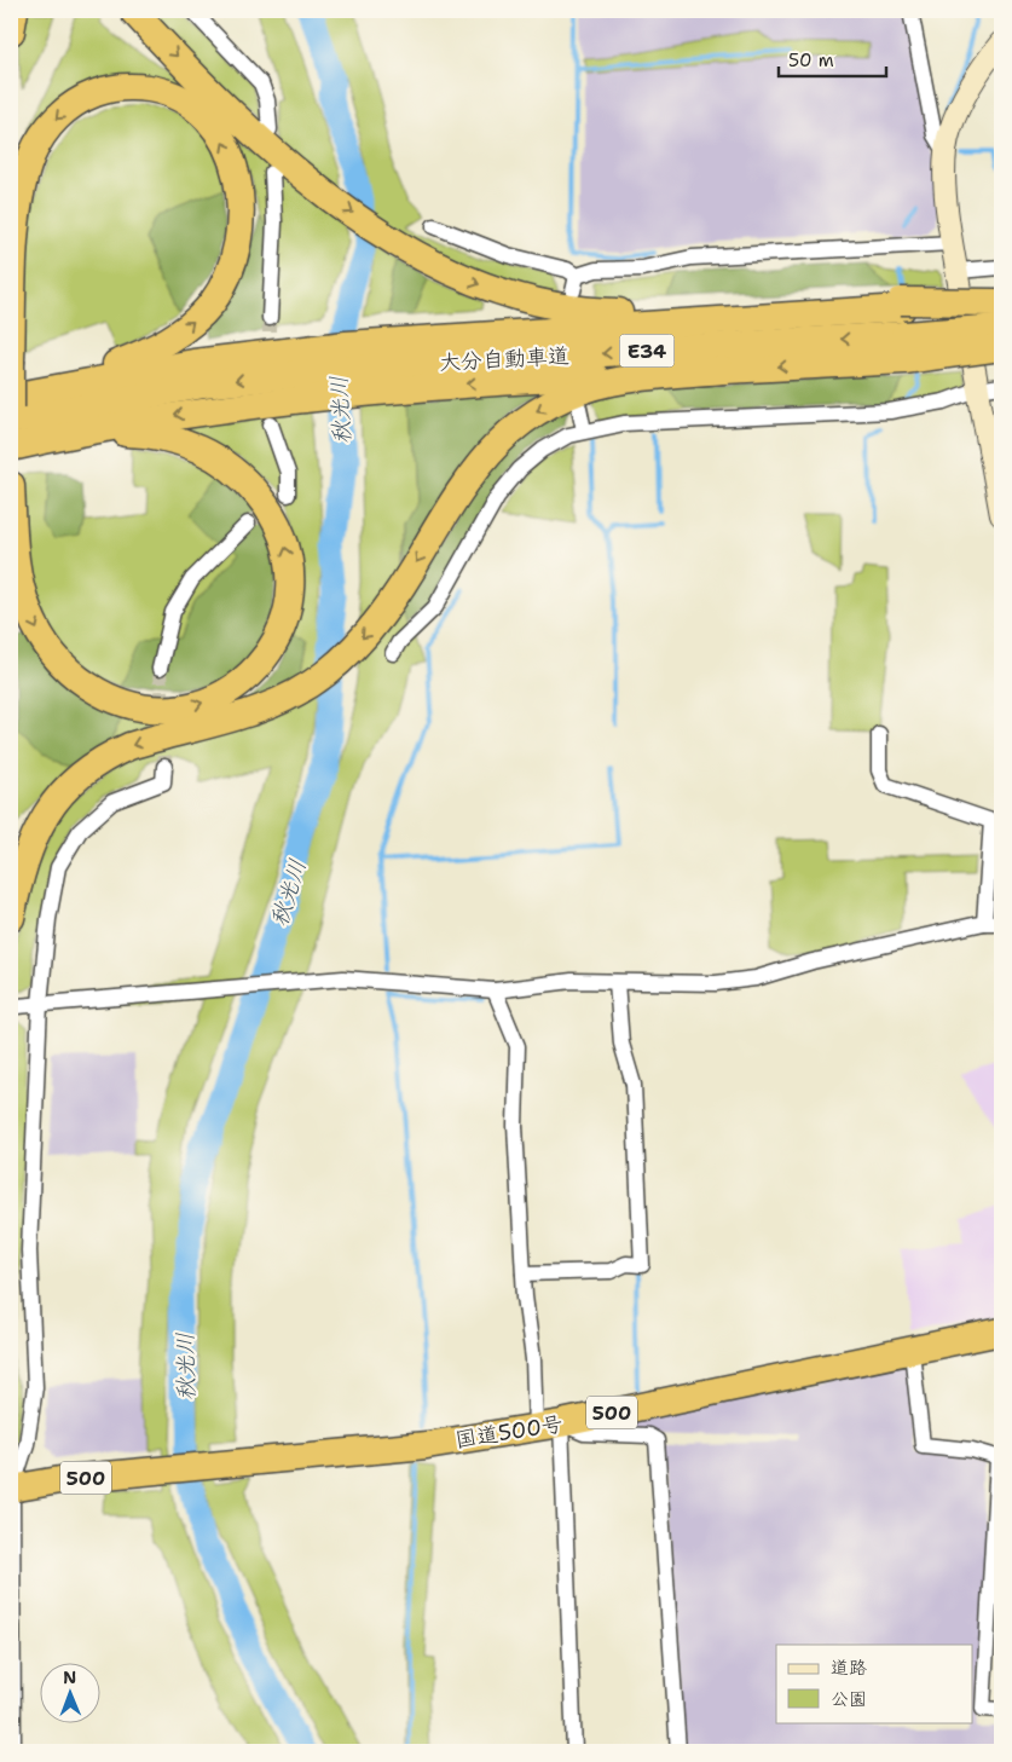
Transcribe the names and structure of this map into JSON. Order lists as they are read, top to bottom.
{
  "streets": {
    "highway": [
      "E34",
      "大分自動車道",
      "500",
      "国道500号"
    ]
  },
  "water": ["秋光川"],
  "legend": ["道路", "公園"],
  "scale_bar": "50 m",
  "north": "top"
}
